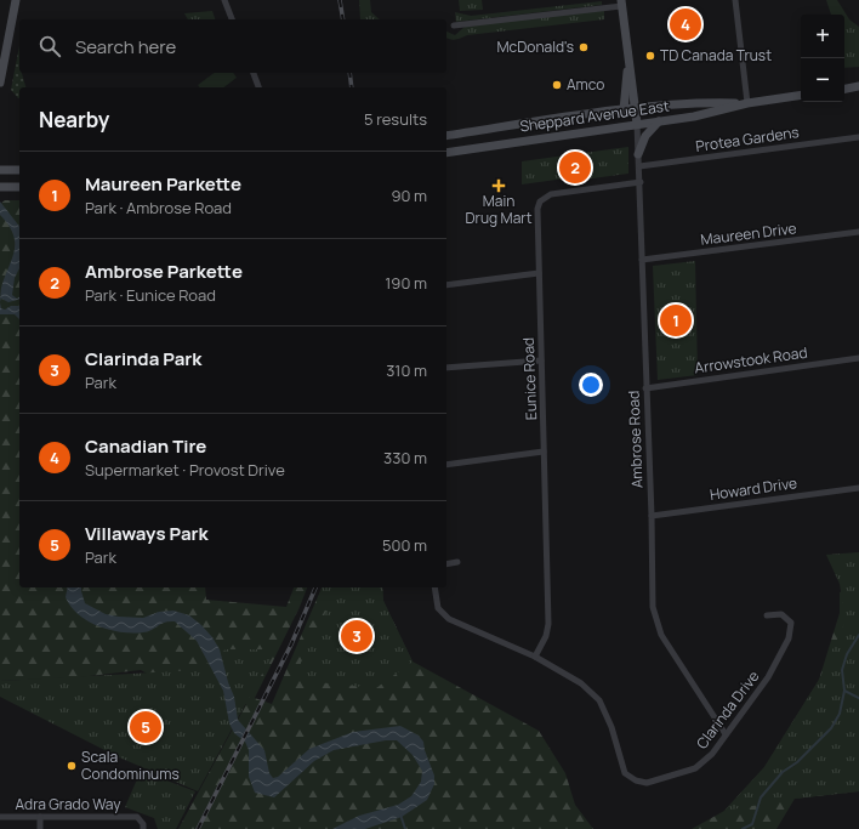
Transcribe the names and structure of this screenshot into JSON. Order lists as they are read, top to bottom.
{
  "streets": {
    "main road": ["Sheppard Avenue East"],
    "street": [
      "Protea Gardens",
      "Maureen Drive",
      "Arrowstook Road",
      "Eunice Road",
      "Ambrose Road",
      "Howard Drive",
      "Clarinda Drive",
      "Adra Grado Way"
    ]
  },
  "crossings": [
    ["Sheppard Avenue East", "Ambrose Road"],
    ["Protea Gardens", "Ambrose Road"],
    ["Maureen Drive", "Ambrose Road"],
    ["Arrowstook Road", "Ambrose Road"],
    ["Eunice Road", "Ambrose Road"],
    ["Eunice Road", "Clarinda Drive"],
    ["Ambrose Road", "Howard Drive"],
    ["Ambrose Road", "Clarinda Drive"]
  ],
  "places": {
    "other": [
      "McDonald's",
      "TD Canada Trust",
      "Amco",
      "Scala Condominums"
    ],
    "health": ["Main Drug Mart"]
  },
  "page": {
    "pins": [
      "4",
      "2",
      "1",
      "3",
      "5"
    ],
    "map_buttons": ["+", "−"],
    "search": "Search here",
    "heading": ["Nearby", "5 results"],
    "list": [
      {
        "mark": "1",
        "name": "Maureen Parkette",
        "note": "Park · Ambrose Road",
        "value": "90 m"
      },
      {
        "mark": "2",
        "name": "Ambrose Parkette",
        "note": "Park · Eunice Road",
        "value": "190 m"
      },
      {
        "mark": "3",
        "name": "Clarinda Park",
        "note": "Park",
        "value": "310 m"
      },
      {
        "mark": "4",
        "name": "Canadian Tire",
        "note": "Supermarket · Provost Drive",
        "value": "330 m"
      },
      {
        "mark": "5",
        "name": "Villaways Park",
        "note": "Park",
        "value": "500 m"
      }
    ]
  }
}
